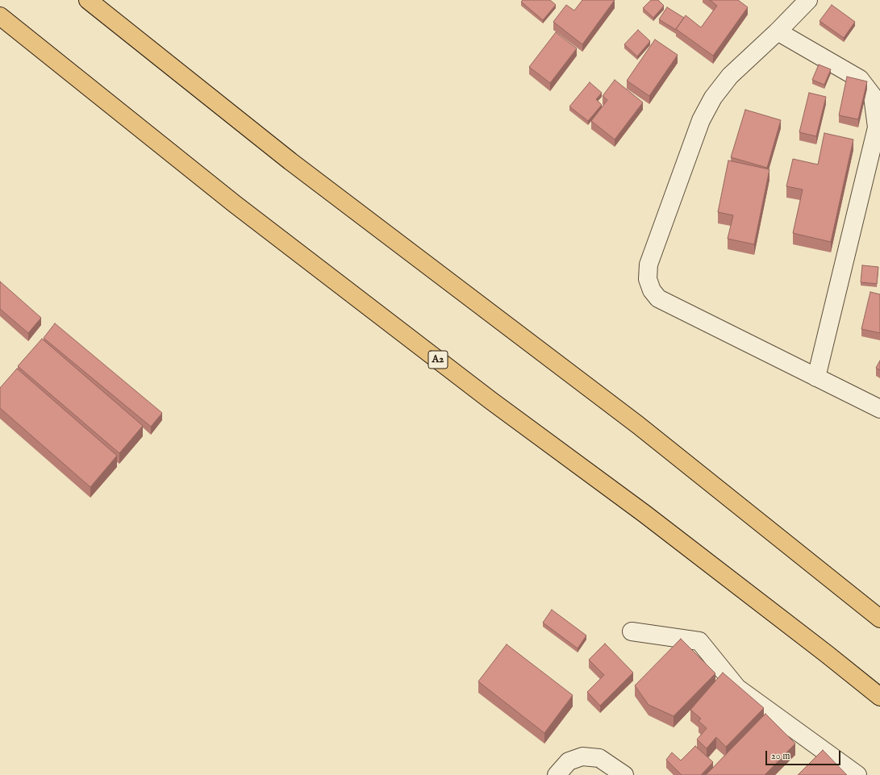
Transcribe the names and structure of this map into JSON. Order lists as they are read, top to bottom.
{
  "streets": {
    "highway": ["A2"]
  },
  "scale_bar": "20 m"
}
